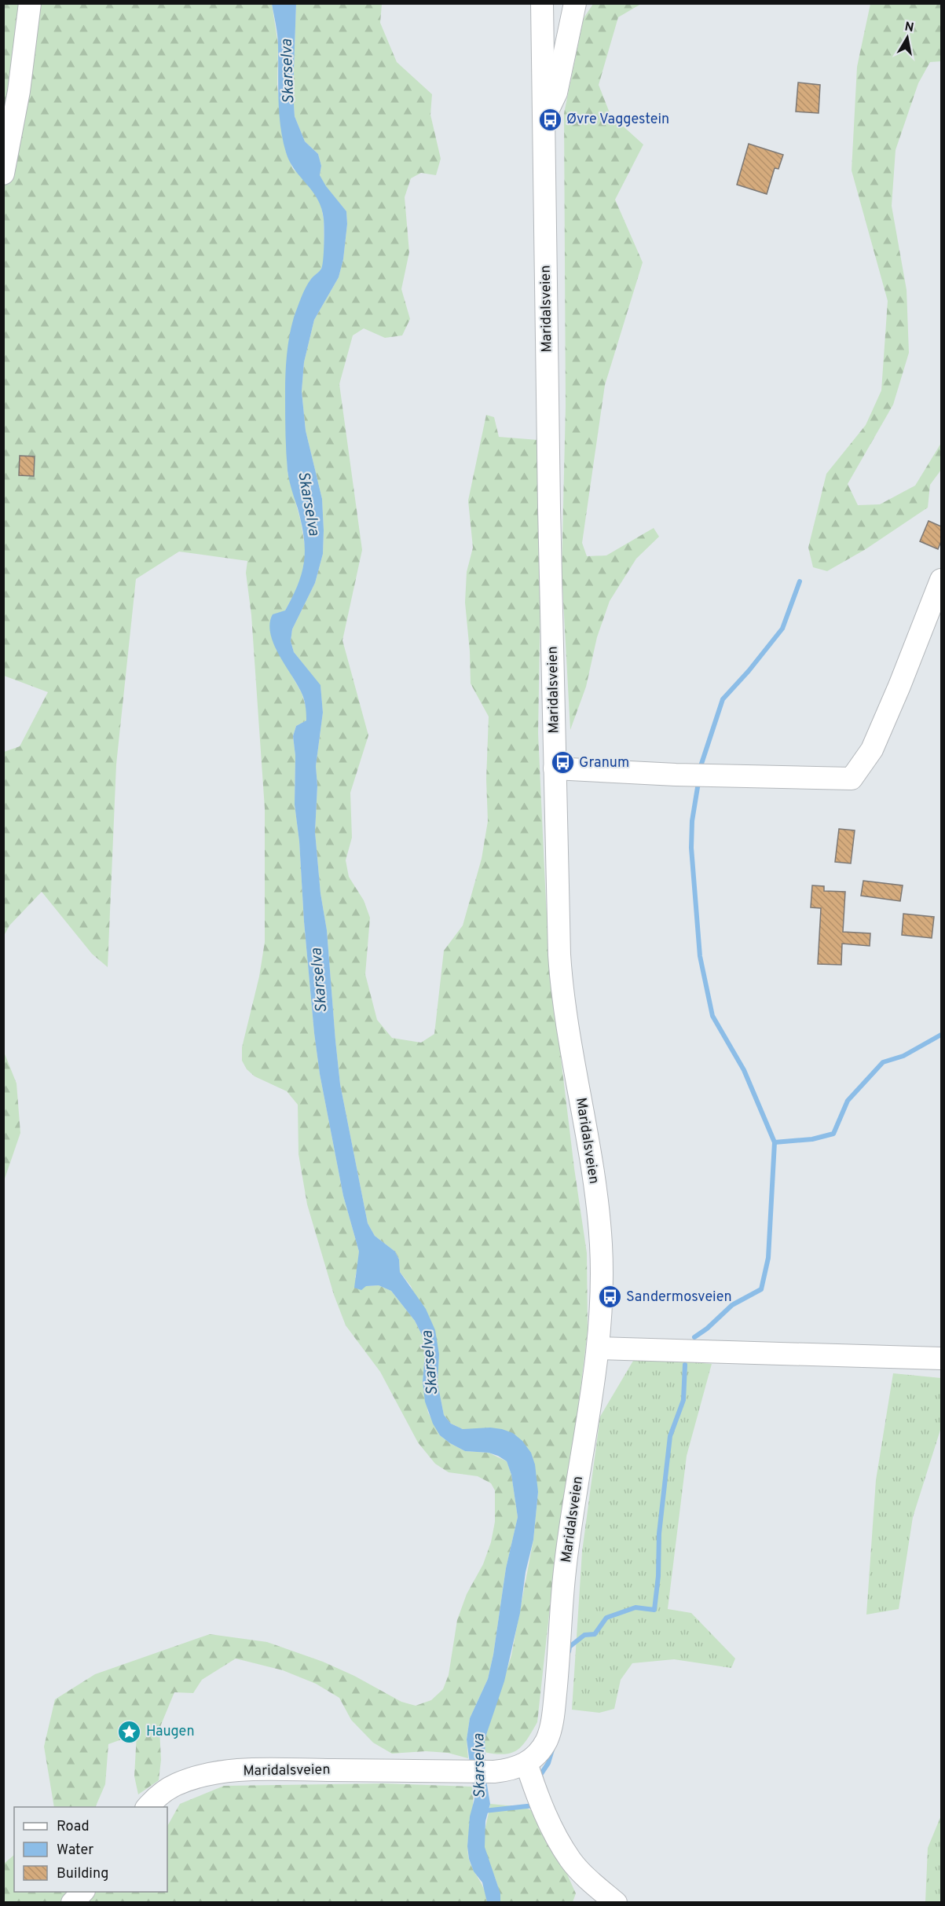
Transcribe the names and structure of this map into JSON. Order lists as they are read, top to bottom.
{
  "streets": {
    "street": ["Maridalsveien"]
  },
  "water": ["Skarselva"],
  "places": {
    "bus stop": ["Øvre Vaggestein", "Granum", "Sandermosveien"],
    "place": ["Haugen"]
  },
  "legend": ["Road", "Water", "Building"],
  "north": "top"
}
